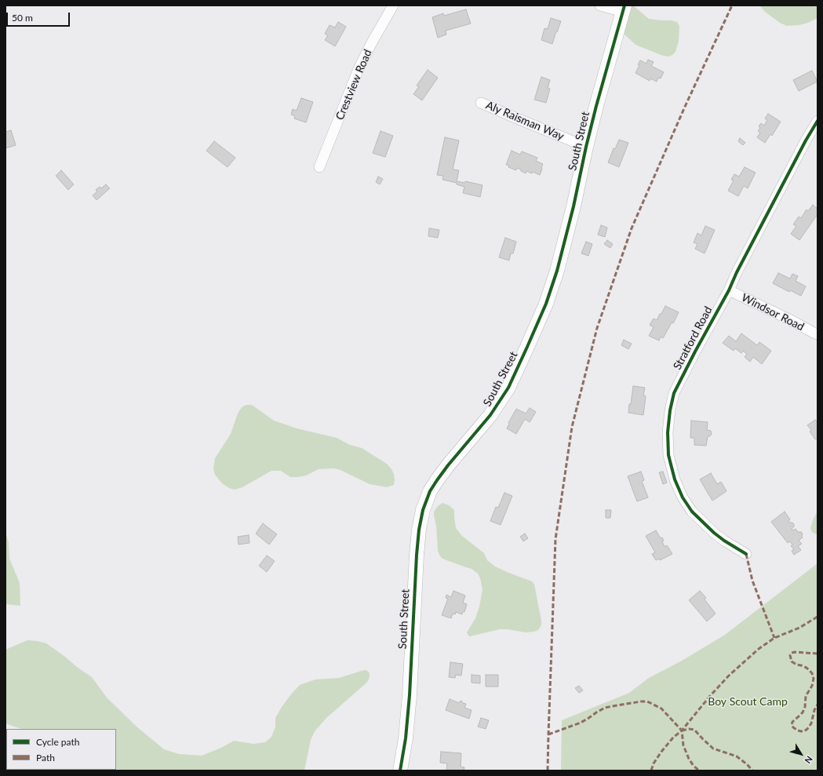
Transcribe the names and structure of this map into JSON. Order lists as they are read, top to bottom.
{
  "streets": {
    "street": [
      "Crestview Road",
      "Aly Raisman Way",
      "South Street",
      "Windsor Road",
      "Stratford Road"
    ]
  },
  "crossings": [
    ["Aly Raisman Way", "South Street"],
    ["Windsor Road", "Stratford Road"]
  ],
  "parks": ["Boy Scout Camp"],
  "legend": ["Cycle path", "Path"],
  "scale_bar": "50 m",
  "north": "bottom right"
}
